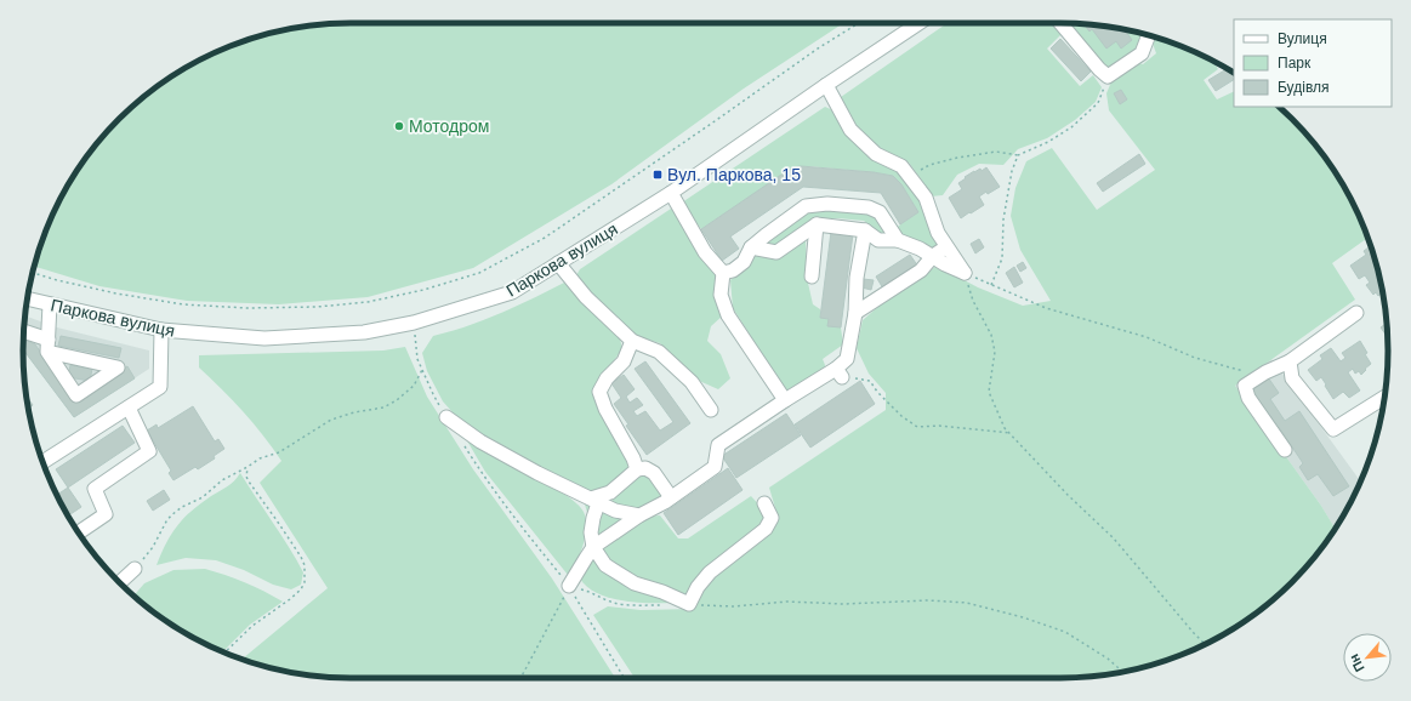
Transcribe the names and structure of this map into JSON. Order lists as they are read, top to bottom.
{
  "streets": {
    "street": ["Паркова вулиця"]
  },
  "places": {
    "other": ["Мотодром"],
    "transit": ["Вул. Паркова, 15"]
  },
  "legend": ["Вулиця", "Парк", "Будівля"],
  "north": "bottom left"
}
